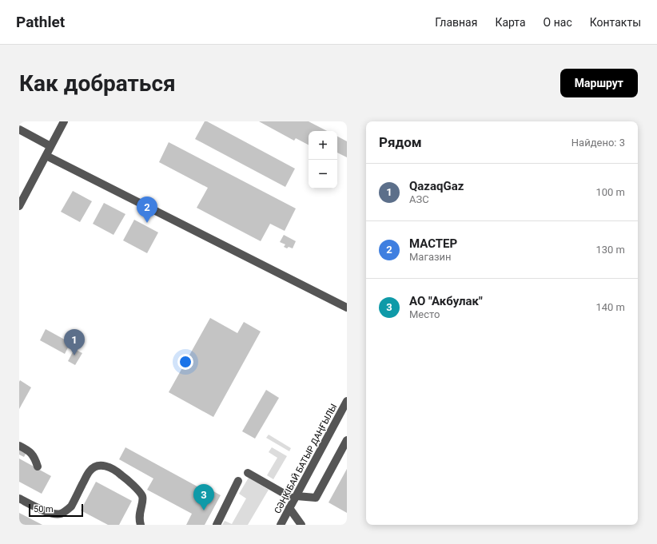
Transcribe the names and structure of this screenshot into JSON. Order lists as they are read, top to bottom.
{
  "streets": {
    "street": ["СӘҢКІБАЙ БАТЫР ДАҢҒЫЛЫ"]
  },
  "scale_bar": "50 m",
  "page": {
    "header": "Pathlet",
    "nav": [
      "Главная",
      "Карта",
      "О нас",
      "Контакты"
    ],
    "buttons": "Маршрут",
    "title": "Как добраться",
    "heading": ["Рядом", "Найдено: 3"],
    "map_buttons": ["+", "−"],
    "list": [
      {
        "mark": "1",
        "name": "QazaqGaz",
        "note": "АЗС",
        "value": "100 m"
      },
      {
        "mark": "2",
        "name": "МАСТЕР",
        "note": "Магазин",
        "value": "130 m"
      },
      {
        "mark": "3",
        "name": "АО \"Акбулак\"",
        "note": "Место",
        "value": "140 m"
      }
    ],
    "pins": ["2", "1", "3"],
    "scale": "50 m"
  }
}
